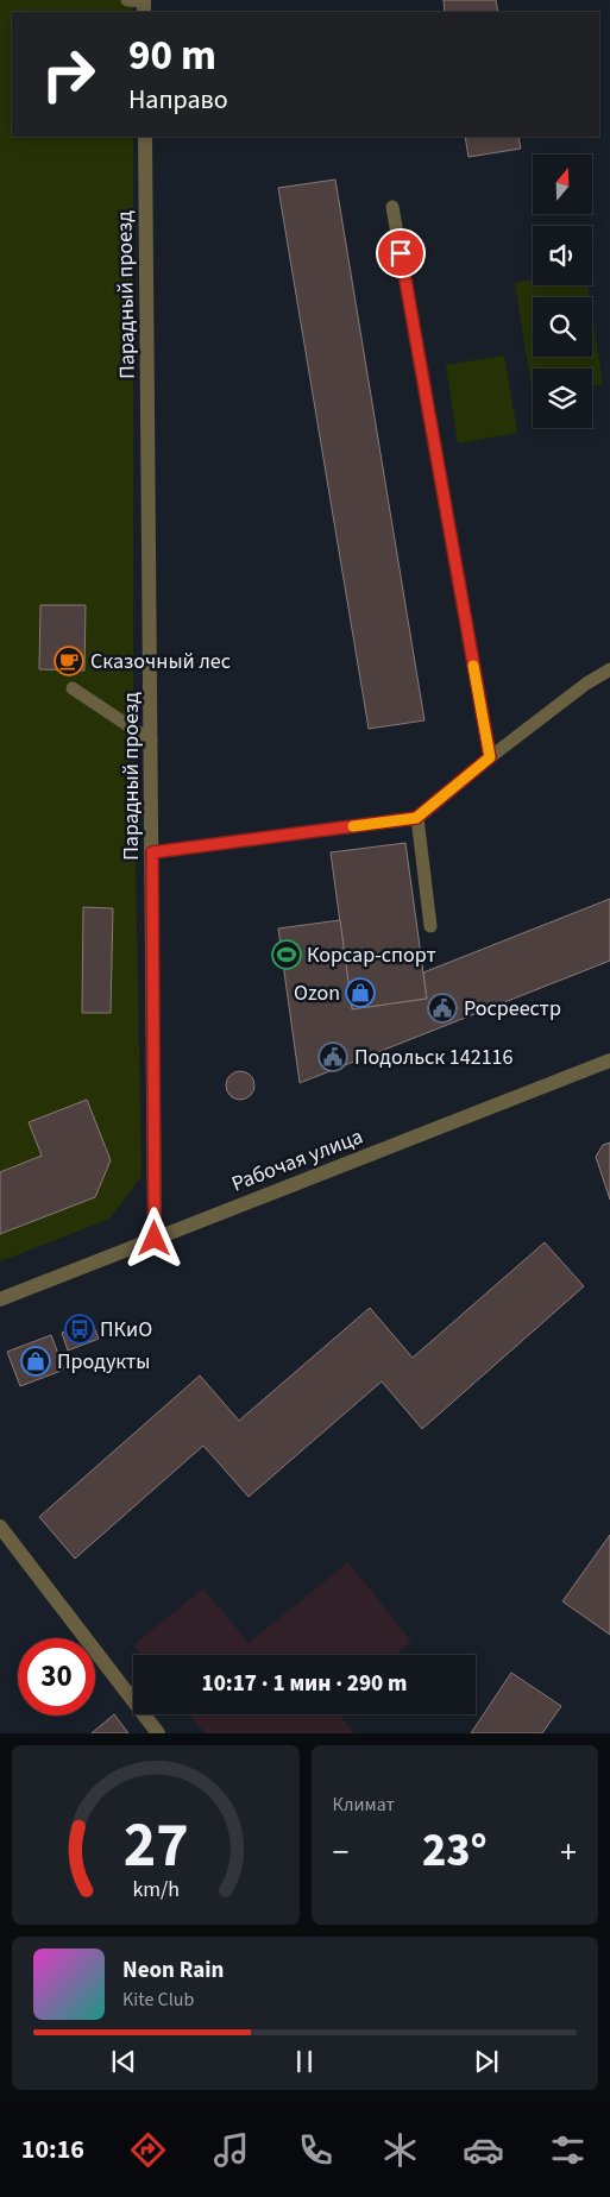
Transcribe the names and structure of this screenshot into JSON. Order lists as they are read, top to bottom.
{
  "streets": {
    "street": ["Парадный проезд", "Рабочая улица"]
  },
  "crossings": [
    ["Парадный проезд", "Рабочая улица"]
  ],
  "places": {
    "cafe": ["Сказочный лес"],
    "sports": ["Корсар-спорт"],
    "shop": ["Ozon", "Продукты"],
    "public building": ["Росреестр", "Подольск 142116"],
    "bus stop": ["ПКиО"]
  },
  "north": "top",
  "page": {
    "turn": ["90 m", "Направо"],
    "limit": "30",
    "trip": "10:17 · 1 мин · 290 m",
    "tile": "Климат",
    "heat": ["−", "23°", "+"],
    "song": ["Neon Rain", "Kite Club"],
    "tabs": "10:16",
    "gauge": ["27", "km/h"]
  }
}
